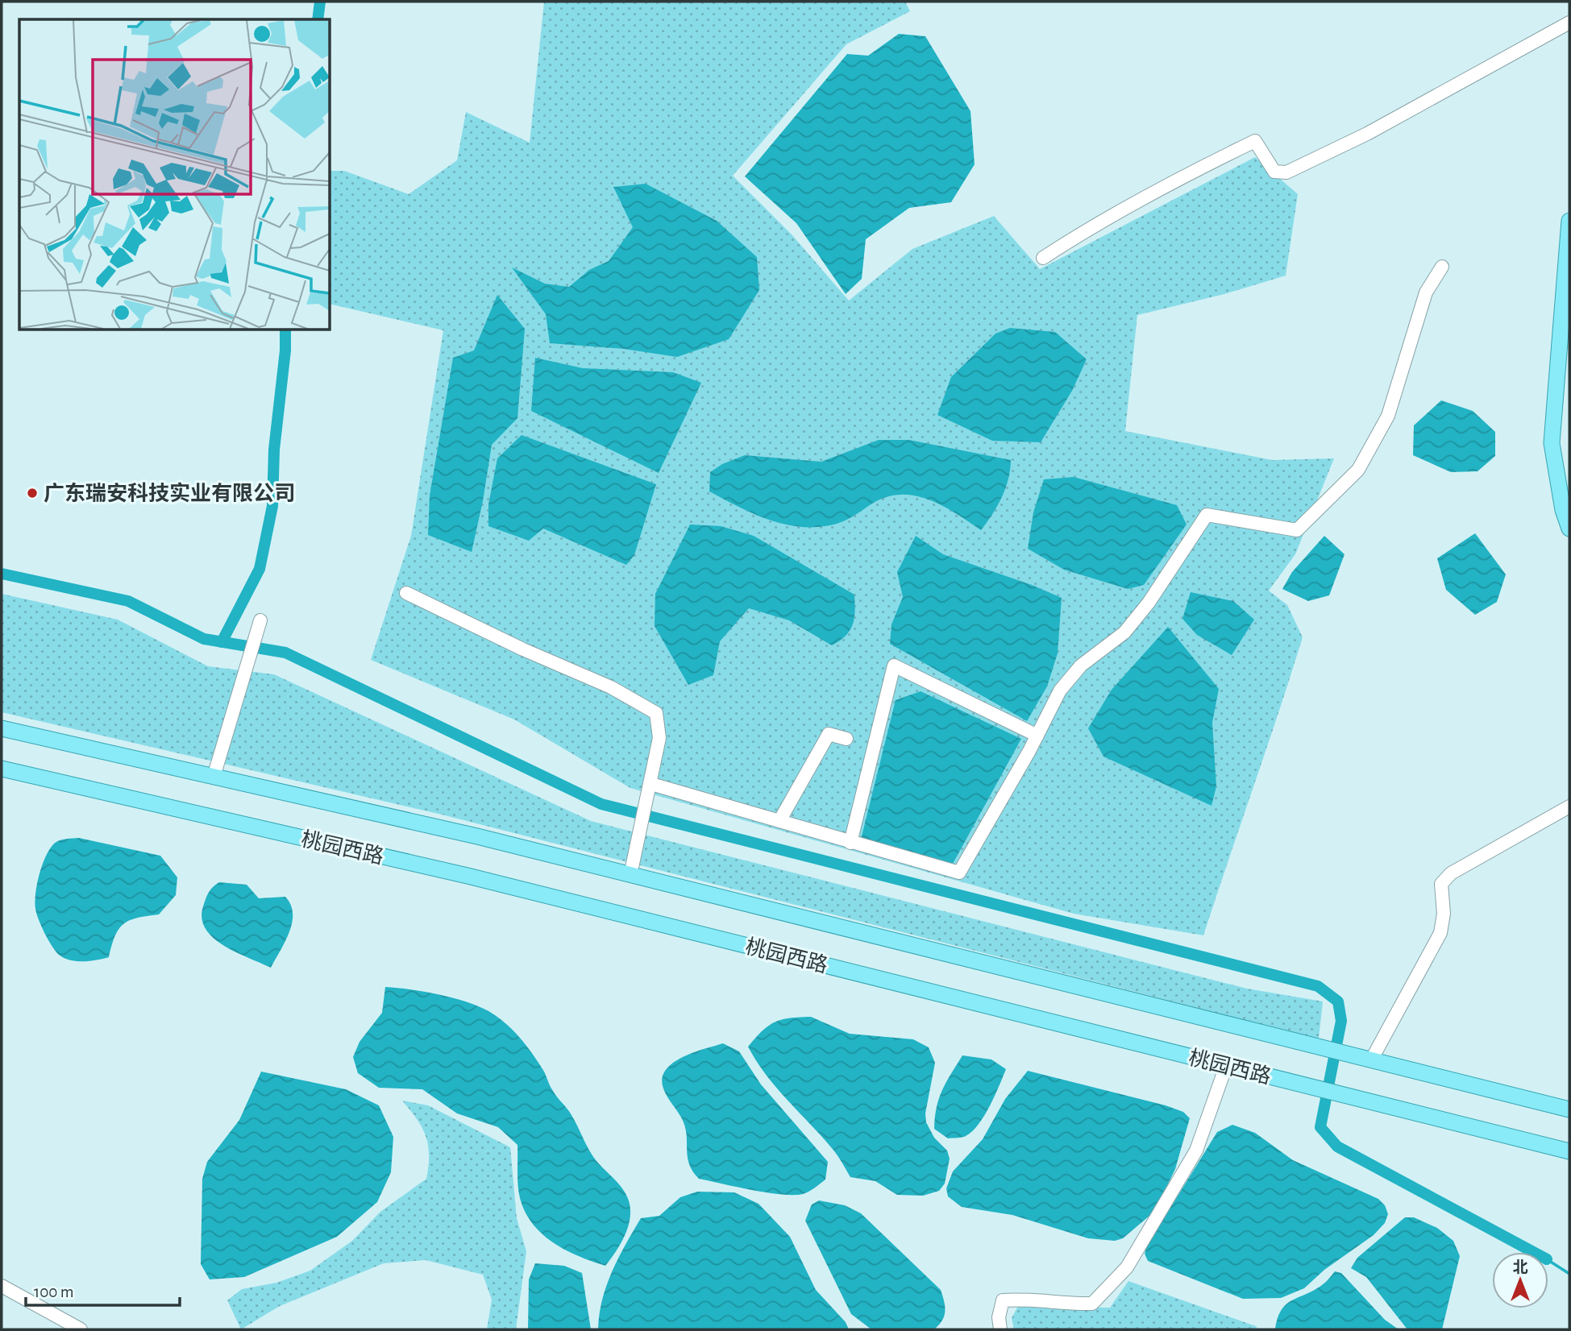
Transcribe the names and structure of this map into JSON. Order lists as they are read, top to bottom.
{
  "streets": {
    "main road": ["桃园西路"]
  },
  "places": ["广东瑞安科技实业有限公司"],
  "scale_bar": "100 m",
  "north": "top"
}
